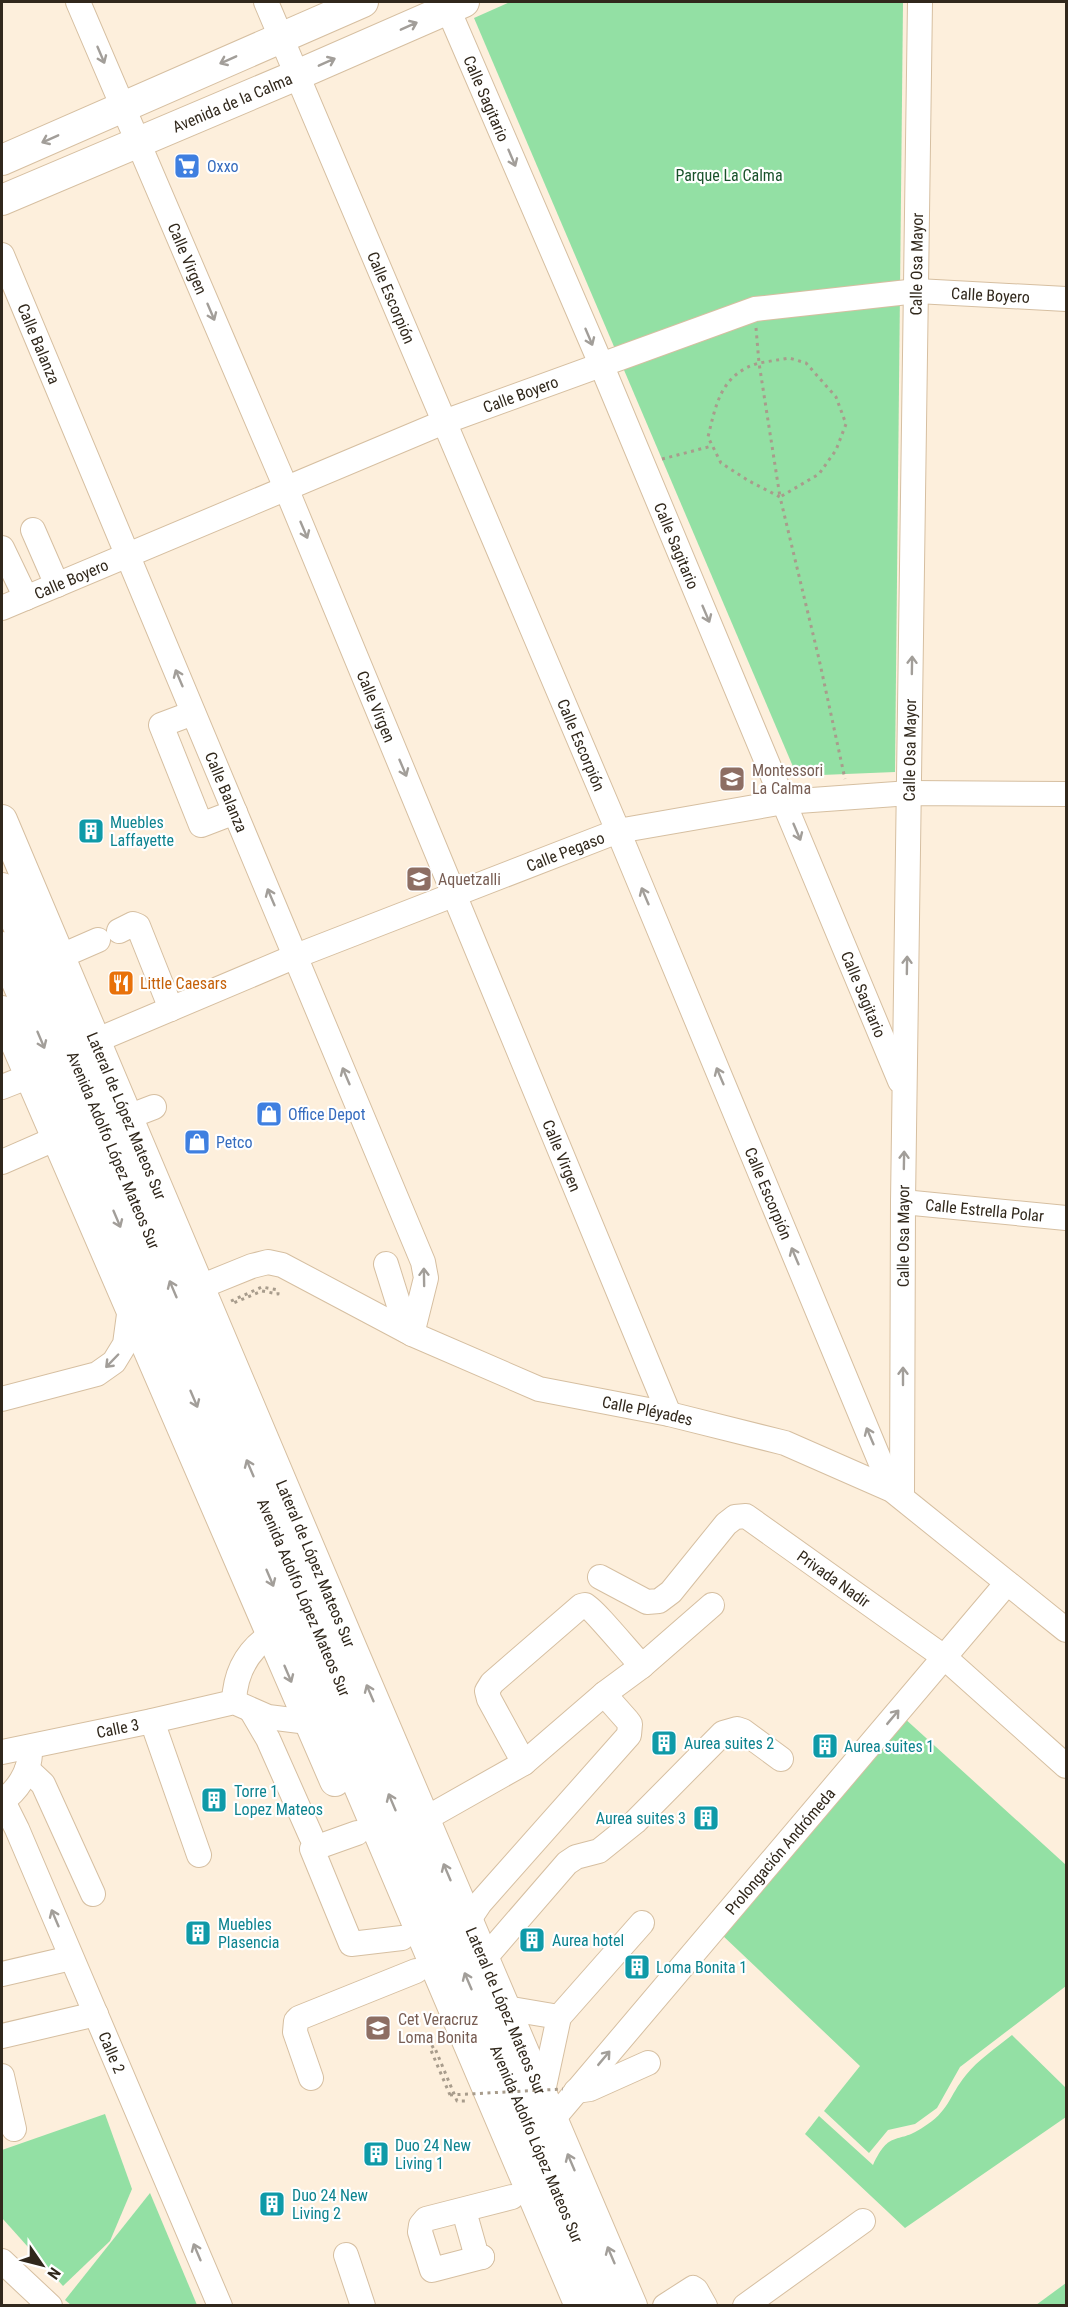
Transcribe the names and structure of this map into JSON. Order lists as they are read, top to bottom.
{
  "streets": {
    "main road": ["Avenida de la Calma", "Lateral de López Mateos Sur", "Avenida Adolfo López Mateos Sur"],
    "street": [
      "Calle Sagitario",
      "Calle Virgen",
      "Calle Osa Mayor",
      "Calle Boyero",
      "Calle Escorpión",
      "Calle Balanza",
      "Calle Pegaso",
      "Calle Estrella Polar",
      "Calle Pléyades",
      "Privada Nadir",
      "Calle 3",
      "Prolongación Andrómeda",
      "Calle 2"
    ]
  },
  "crossings": [
    ["Calle Sagitario", "Avenida de la Calma"],
    ["Calle Sagitario", "Calle Osa Mayor"],
    ["Calle Sagitario", "Calle Boyero"],
    ["Calle Sagitario", "Calle Pegaso"],
    ["Avenida de la Calma", "Calle Virgen"],
    ["Avenida de la Calma", "Calle Escorpión"],
    ["Calle Virgen", "Calle Boyero"],
    ["Calle Virgen", "Calle Pegaso"],
    ["Calle Virgen", "Calle Pléyades"],
    ["Calle Osa Mayor", "Calle Boyero"],
    ["Calle Osa Mayor", "Calle Escorpión"],
    ["Calle Osa Mayor", "Calle Pegaso"],
    ["Calle Osa Mayor", "Calle Estrella Polar"],
    ["Calle Osa Mayor", "Calle Pléyades"],
    ["Calle Boyero", "Calle Escorpión"],
    ["Calle Boyero", "Calle Balanza"],
    ["Calle Escorpión", "Calle Pegaso"],
    ["Calle Escorpión", "Calle Pléyades"],
    ["Calle Balanza", "Calle Pegaso"],
    ["Calle Balanza", "Calle Pléyades"],
    ["Calle Pegaso", "Lateral de López Mateos Sur"],
    ["Lateral de López Mateos Sur", "Avenida Adolfo López Mateos Sur"],
    ["Lateral de López Mateos Sur", "Calle Pléyades"],
    ["Lateral de López Mateos Sur", "Prolongación Andrómeda"],
    ["Avenida Adolfo López Mateos Sur", "Prolongación Andrómeda"],
    ["Calle Pléyades", "Prolongación Andrómeda"],
    ["Privada Nadir", "Prolongación Andrómeda"],
    ["Calle 3", "Calle 2"]
  ],
  "one_way": [
    "Calle Sagitario",
    "Calle Virgen",
    "Calle Osa Mayor",
    "Calle Escorpión",
    "Calle Balanza"
  ],
  "parks": ["Parque La Calma"],
  "places": {
    "supermarket": ["Oxxo"],
    "school or university": ["Montessori La Calma", "Aquetzalli", "Cet Veracruz Loma Bonita"],
    "building": [
      "Muebles Laffayette",
      "Aurea suites 2",
      "Aurea suites 1",
      "Torre 1 Lopez Mateos",
      "Aurea suites 3",
      "Muebles Plasencia",
      "Aurea hotel",
      "Loma Bonita 1",
      "Duo 24 New Living 1",
      "Duo 24 New Living 2"
    ],
    "restaurant": ["Little Caesars"],
    "shop": ["Office Depot", "Petco"]
  },
  "north": "bottom right"
}
